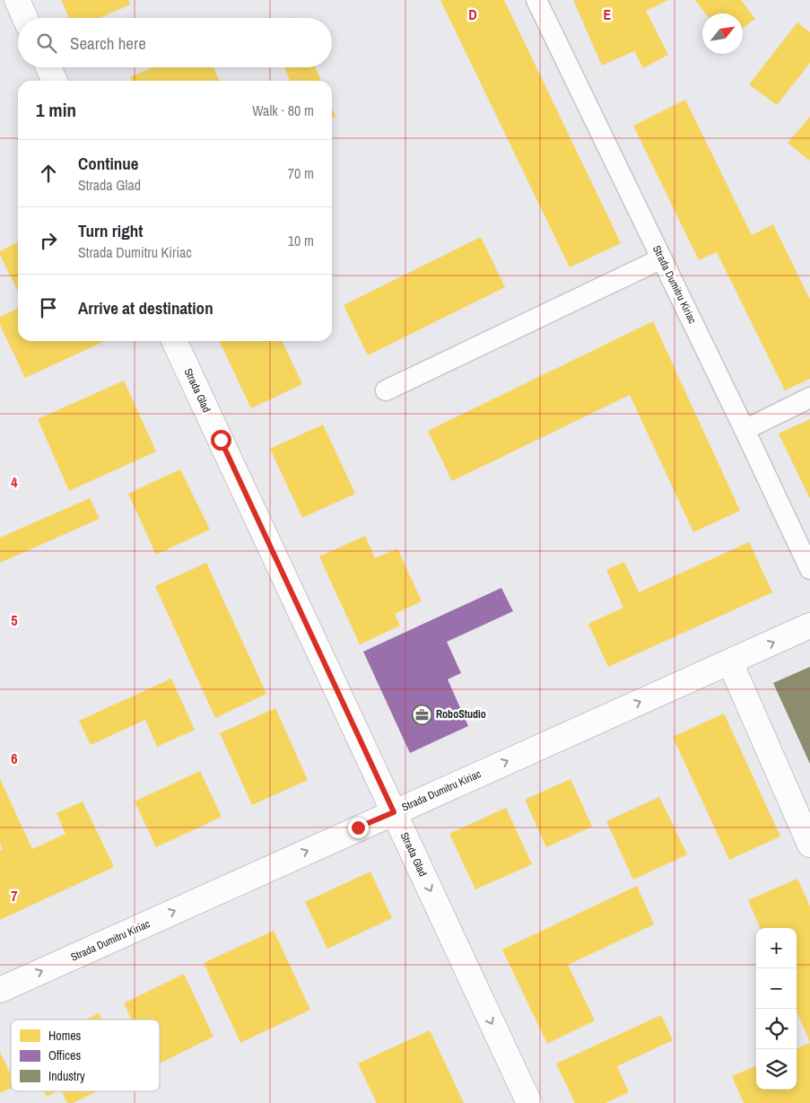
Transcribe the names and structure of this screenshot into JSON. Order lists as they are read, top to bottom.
{
  "streets": {
    "street": ["Strada Dumitru Kiriac", "Strada Glad"]
  },
  "crossings": [
    ["Strada Dumitru Kiriac", "Strada Glad"]
  ],
  "one_way": ["Strada Dumitru Kiriac", "Strada Glad"],
  "places": {
    "office": ["RoboStudio"]
  },
  "legend": ["Homes", "Offices", "Industry"],
  "north": "top right",
  "page": {
    "search": "Search here",
    "heading": ["1 min", "Walk · 80 m"],
    "list": [
      ["Continue", "Strada Glad", "70 m"],
      ["Turn right", "Strada Dumitru Kiriac", "10 m"],
      "Arrive at destination"
    ],
    "map_buttons": ["+", "−"]
  },
  "grid": {
    "columns": ["D", "E"],
    "rows": [
      "4",
      "5",
      "6",
      "7"
    ]
  }
}
